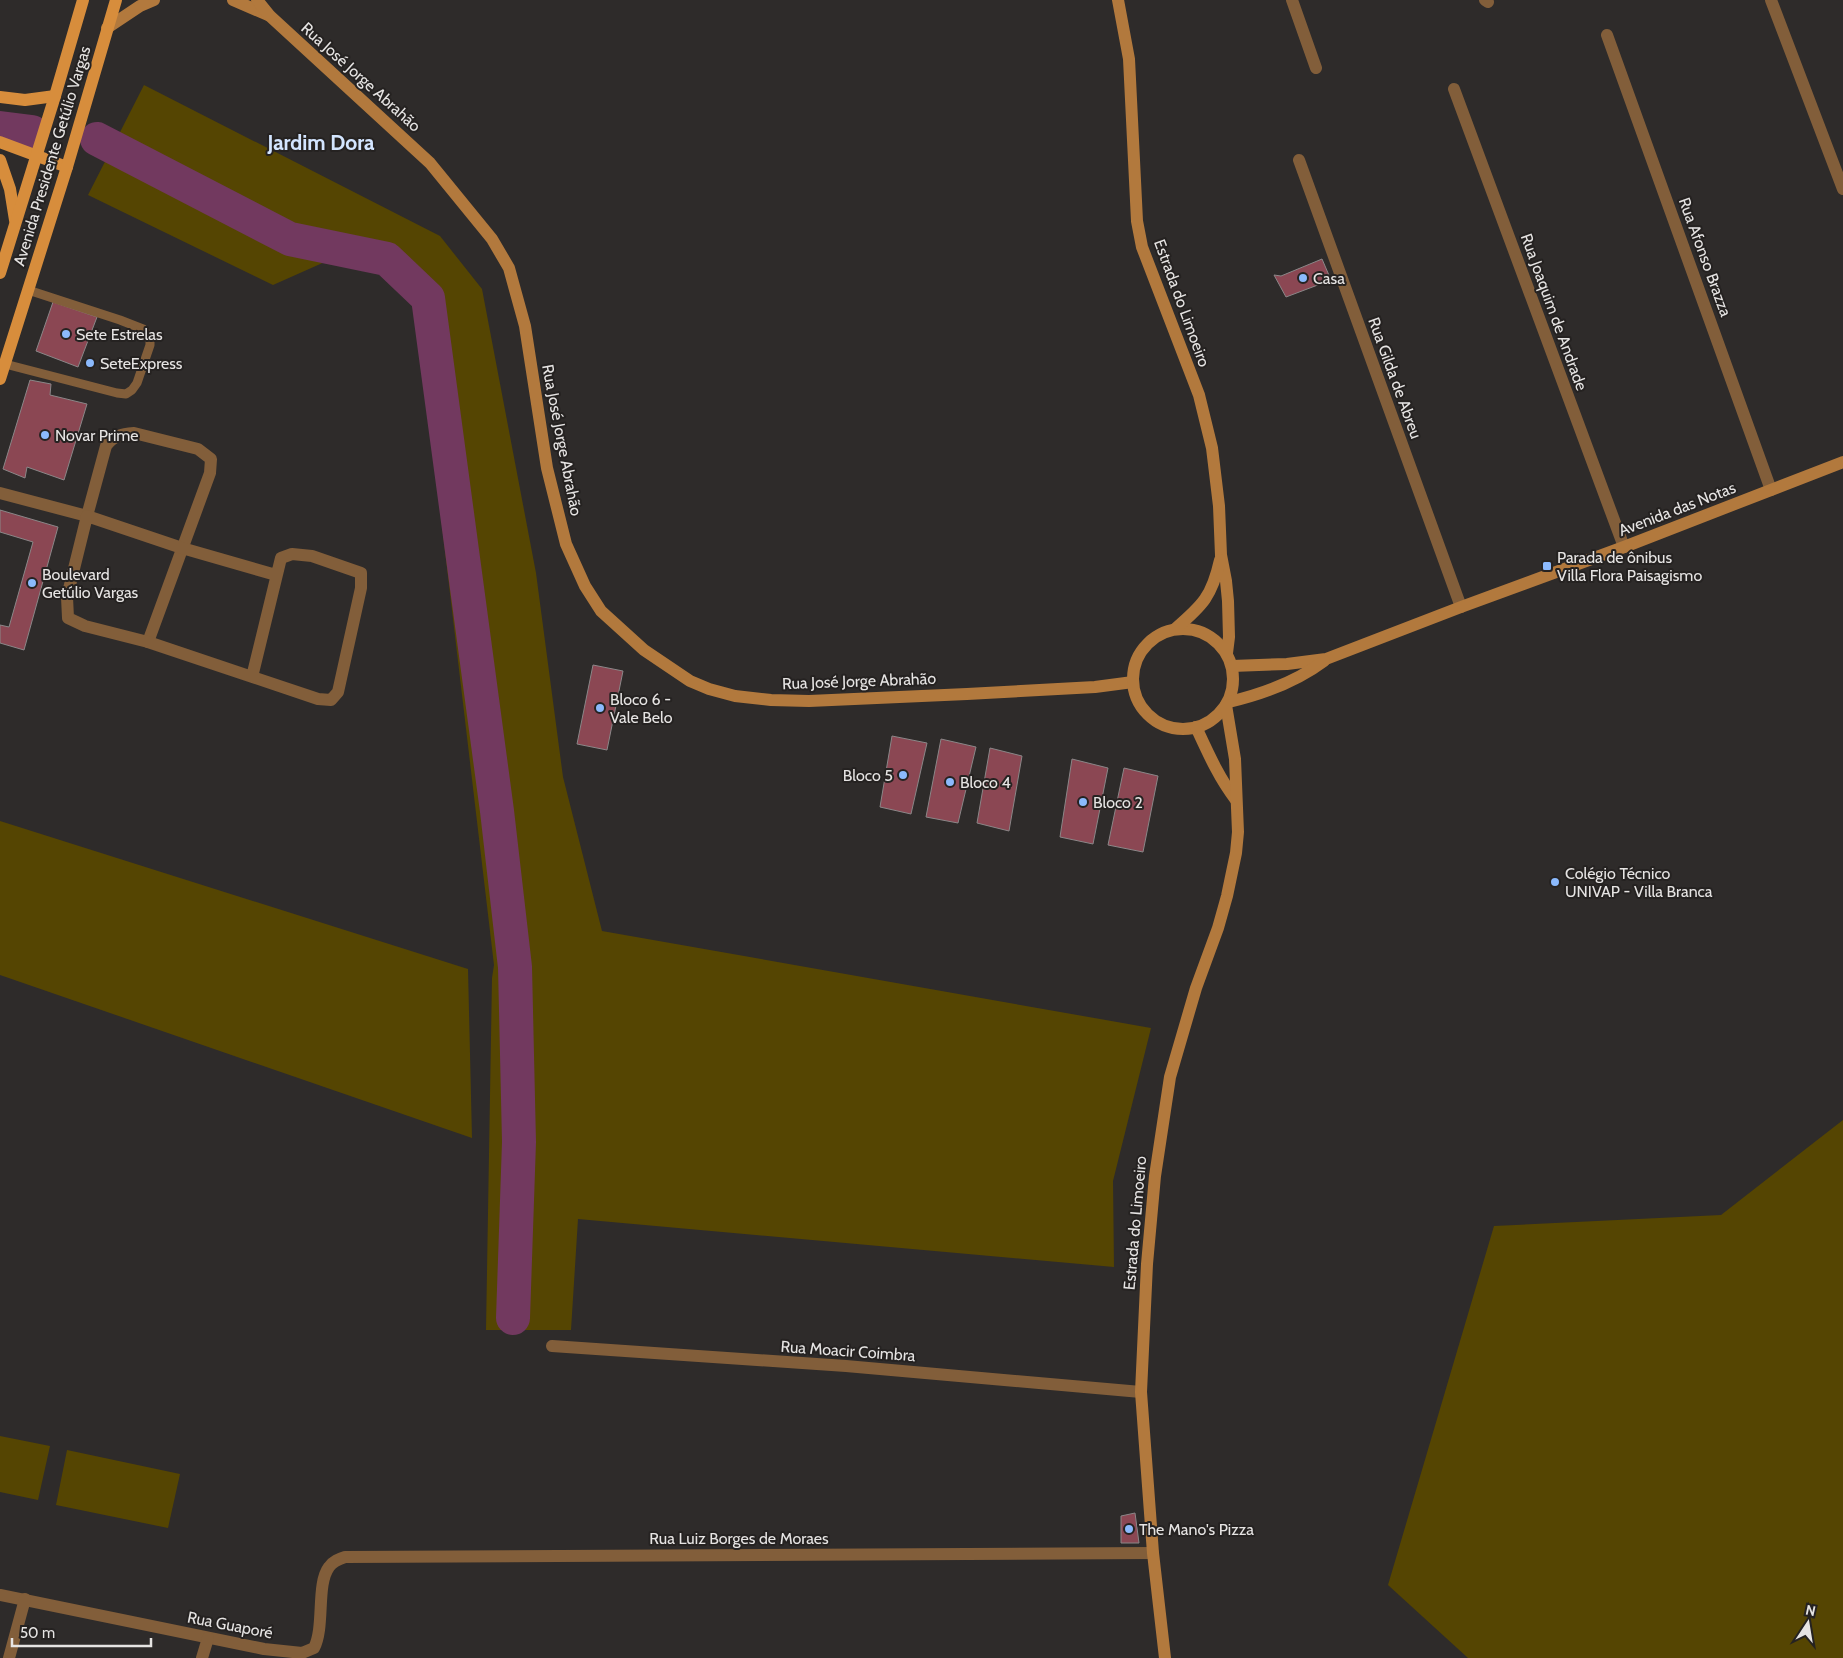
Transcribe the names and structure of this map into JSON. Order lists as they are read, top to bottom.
{
  "streets": {
    "main road": [
      "Rua José Jorge Abrahão",
      "Avenida Presidente Getúlio Vargas",
      "Estrada do Limoeiro",
      "Avenida das Notas"
    ],
    "street": [
      "Rua Afonso Brazza",
      "Rua Joaquim de Andrade",
      "Rua Gilda de Abreu",
      "Rua Moacir Coimbra",
      "Rua Luiz Borges de Moraes",
      "Rua Guaporé"
    ]
  },
  "crossings": [
    ["Rua José Jorge Abrahão", "Estrada do Limoeiro"],
    ["Rua José Jorge Abrahão", "Avenida das Notas"],
    ["Rua Afonso Brazza", "Avenida das Notas"],
    ["Estrada do Limoeiro", "Avenida das Notas"],
    ["Estrada do Limoeiro", "Rua Moacir Coimbra"],
    ["Estrada do Limoeiro", "Rua Luiz Borges de Moraes"],
    ["Rua Joaquim de Andrade", "Avenida das Notas"],
    ["Rua Gilda de Abreu", "Avenida das Notas"],
    ["Rua Luiz Borges de Moraes", "Rua Guaporé"]
  ],
  "districts": ["Jardim Dora"],
  "places": {
    "other": [
      "Casa",
      "Sete Estrelas",
      "SeteExpress",
      "Novar Prime",
      "Boulevard Getúlio Vargas",
      "Bloco 6 - Vale Belo",
      "Bloco 5",
      "Bloco 4",
      "Bloco 2",
      "Colégio Técnico UNIVAP - Villa Branca",
      "The Mano's Pizza"
    ],
    "transit": ["Parada de ônibus Villa Flora Paisagismo"]
  },
  "scale_bar": "50 m",
  "north": "top"
}
